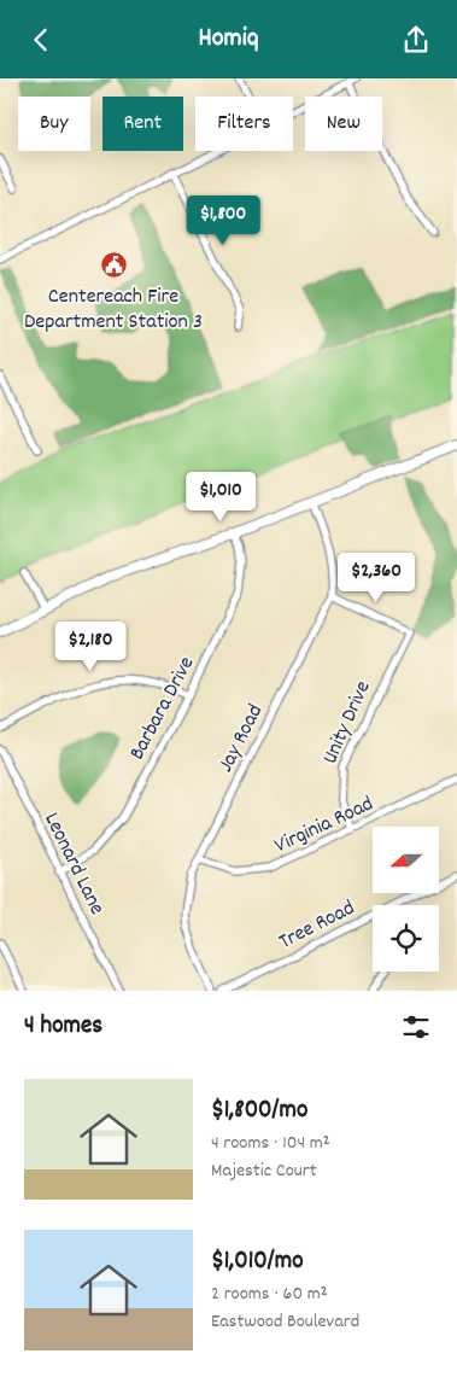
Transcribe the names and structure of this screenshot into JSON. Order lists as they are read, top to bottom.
{
  "streets": {
    "street": [
      "Barbara Drive",
      "Unity Drive",
      "Jay Road",
      "Virginia Road",
      "Leonard Lane",
      "Tree Road"
    ]
  },
  "crossings": [
    ["Barbara Drive", "Leonard Lane"],
    ["Unity Drive", "Jay Road"],
    ["Unity Drive", "Virginia Road"],
    ["Jay Road", "Virginia Road"]
  ],
  "places": {
    "public building": ["Centereach Fire Department Station 3"]
  },
  "north": "left",
  "page": {
    "header": "Homiq",
    "chip": [
      "Buy",
      "Rent",
      "Filters",
      "New"
    ],
    "price": [
      "$1,800",
      "$1,010",
      "$2,360",
      "$2,180"
    ],
    "heading": "4 homes",
    "list": [
      {
        "name": "$1,800/mo",
        "note": "4 rooms · 104 m² · Majestic Court"
      },
      {
        "name": "$1,010/mo",
        "note": "2 rooms · 60 m² · Eastwood Boulevard"
      }
    ]
  }
}
